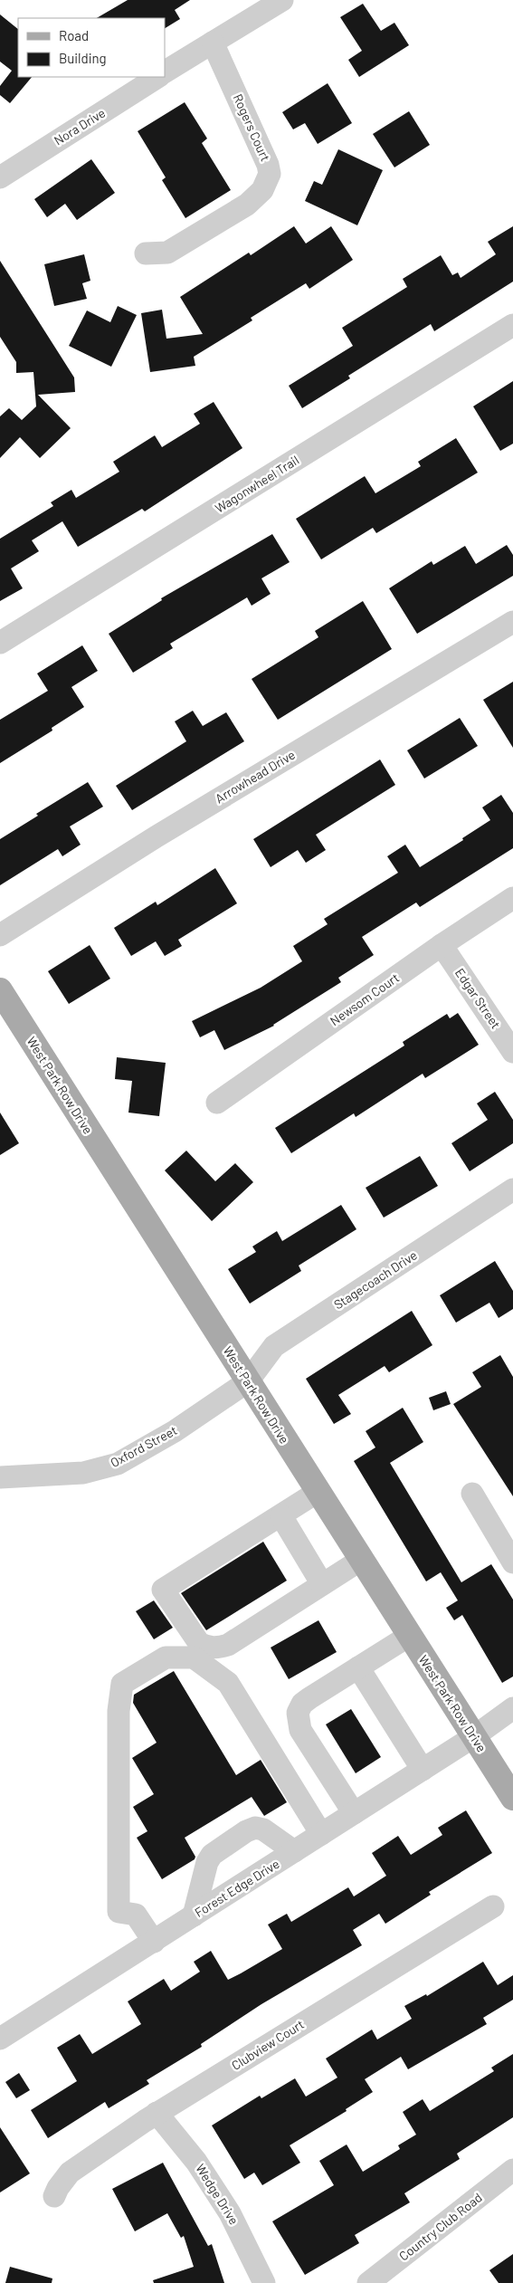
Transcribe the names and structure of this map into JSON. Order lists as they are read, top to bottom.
{
  "streets": {
    "main road": ["West Park Row Drive"],
    "street": [
      "Nora Drive",
      "Rogers Court",
      "Wagonwheel Trail",
      "Arrowhead Drive",
      "Edgar Street",
      "Newsom Court",
      "Stagecoach Drive",
      "Oxford Street",
      "Forest Edge Drive",
      "Clubview Court",
      "Wedge Drive",
      "Country Club Road"
    ]
  },
  "crossings": [
    ["Edgar Street", "Newsom Court"],
    ["West Park Row Drive", "Stagecoach Drive"],
    ["West Park Row Drive", "Oxford Street"],
    ["West Park Row Drive", "Forest Edge Drive"],
    ["Stagecoach Drive", "Oxford Street"],
    ["Clubview Court", "Wedge Drive"]
  ],
  "legend": ["Road", "Building"]
}
